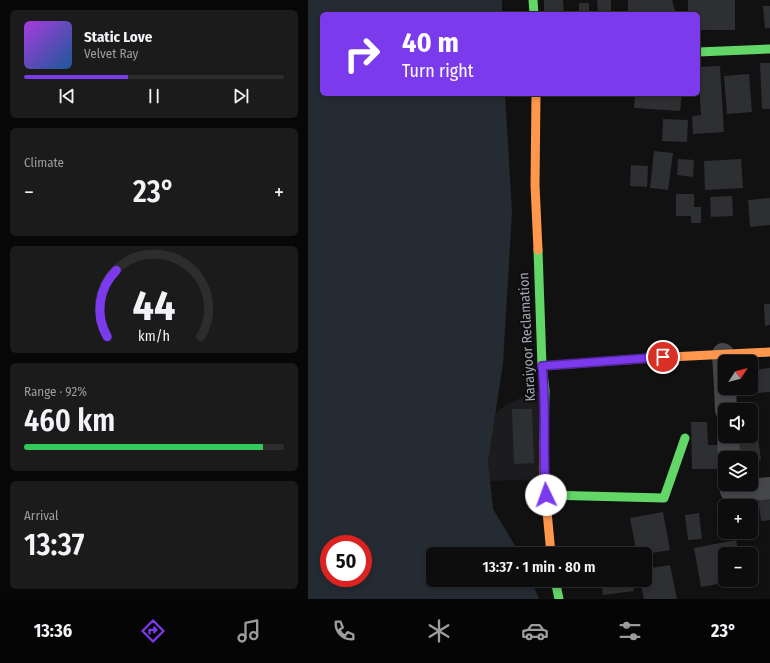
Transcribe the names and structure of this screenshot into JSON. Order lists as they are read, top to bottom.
{
  "streets": {
    "main road": ["Karaiyoor Reclamation"]
  },
  "north": "top right",
  "page": {
    "turn": ["40 m", "Turn right"],
    "song": ["Static Love", "Velvet Ray"],
    "tile": [
      "Climate",
      ["Range · 92%", "460 km"],
      ["Arrival", "13:37"]
    ],
    "heat": ["−", "23°", "+"],
    "map_buttons": ["+", "−"],
    "limit": "50",
    "trip": "13:37 · 1 min · 80 m",
    "tabs": ["13:36", "23°"],
    "gauge": ["44", "km/h"]
  }
}
